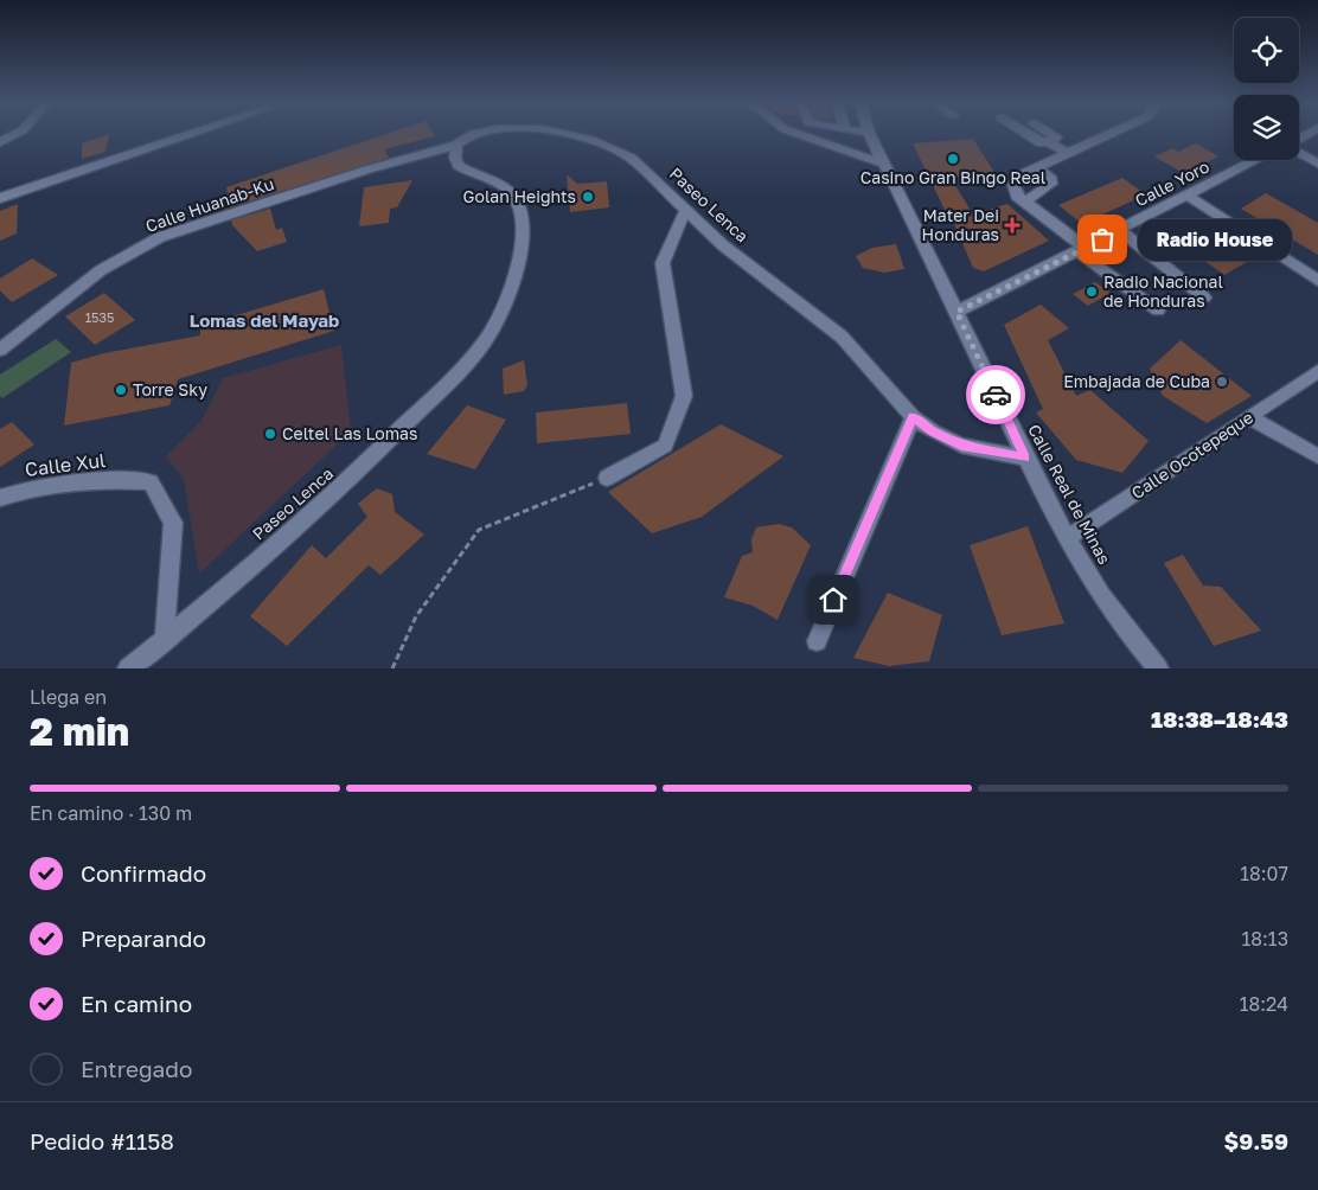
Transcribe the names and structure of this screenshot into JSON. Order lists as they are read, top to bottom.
{
  "streets": {
    "street": [
      "Calle Yoro",
      "Calle Huanab-Ku",
      "Paseo Lenca",
      "Calle Ocotepeque",
      "Calle Xul",
      "Calle Real de Minas"
    ]
  },
  "crossings": [
    ["Calle Yoro", "Calle Real de Minas"],
    ["Calle Huanab-Ku", "Paseo Lenca"],
    ["Paseo Lenca", "Calle Xul"],
    ["Paseo Lenca", "Calle Real de Minas"],
    ["Calle Ocotepeque", "Calle Real de Minas"]
  ],
  "districts": ["Lomas del Mayab"],
  "places": {
    "other": [
      "Casino Gran Bingo Real",
      "Golan Heights",
      "Radio House",
      "Radio Nacional de Honduras",
      "Embajada de Cuba",
      "Torre Sky",
      "Celtel Las Lomas"
    ],
    "health": ["Mater Dei Honduras"]
  },
  "house_numbers": ["1535"],
  "page": {
    "bubble": "Radio House",
    "heading": ["2 min", "Llega en", "18:38–18:43"],
    "panel": ["Pedido #1158", "$9.59"],
    "bar": "En camino · 130 m",
    "list": [
      ["Confirmado", "18:07"],
      ["Preparando", "18:13"],
      ["En camino", "18:24"],
      "Entregado"
    ]
  }
}
